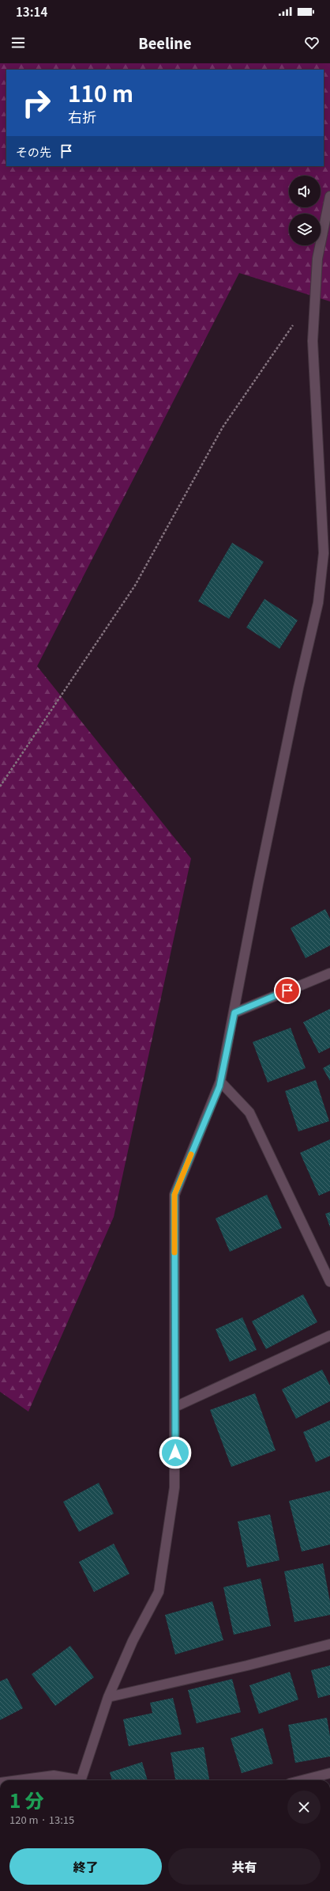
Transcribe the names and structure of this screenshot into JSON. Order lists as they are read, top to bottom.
{
  "page": {
    "status": "13:14",
    "header": "Beeline",
    "turn": ["110 m", "右折"],
    "then": "その先",
    "heading": ["1 分", "120 m · 13:15"],
    "buttons": ["終了", "共有"]
  }
}
